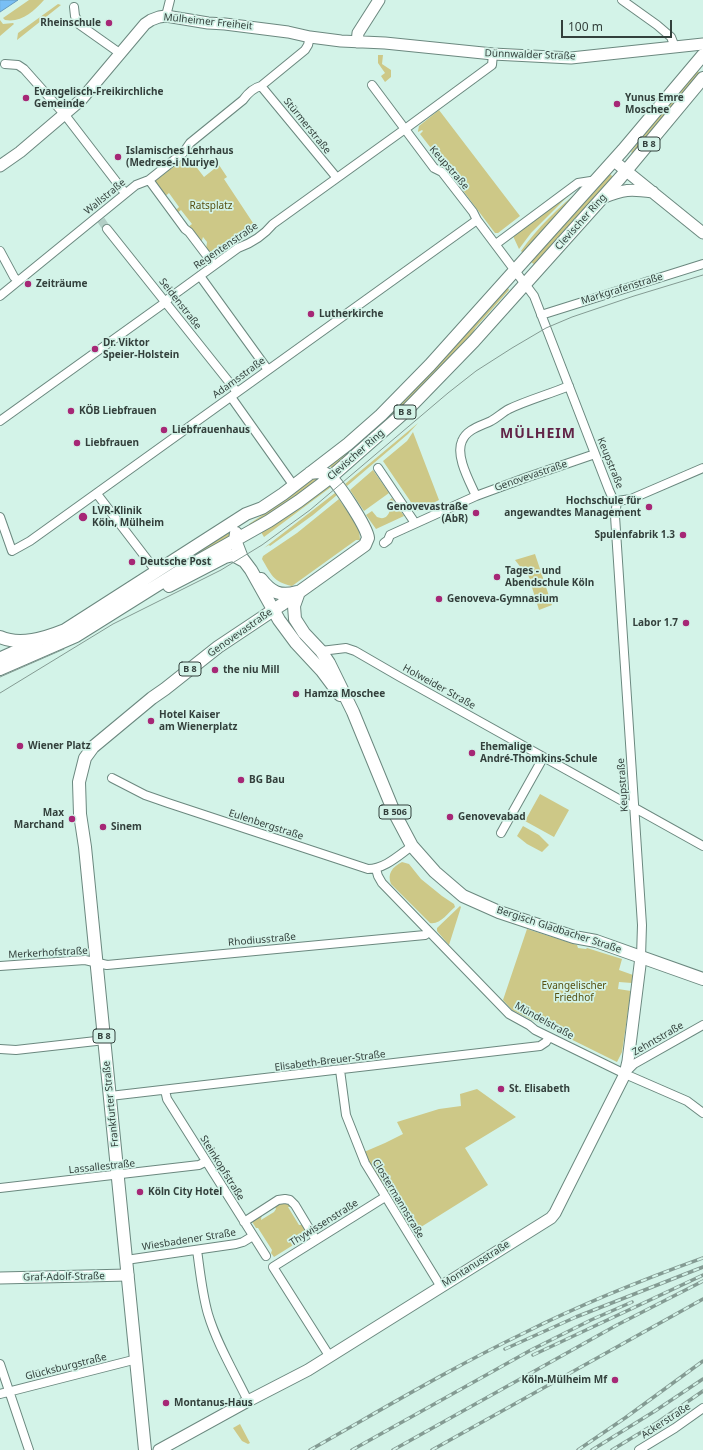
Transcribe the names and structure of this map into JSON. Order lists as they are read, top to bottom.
{
  "streets": {
    "main road": [
      "B 8",
      "Clevischer Ring",
      "Genovevastraße",
      "B 506",
      "Bergisch Gladbacher Straße",
      "Frankfurter Straße"
    ],
    "street": [
      "Mülheimer Freiheit",
      "Dünnwalder Straße",
      "Stürmerstraße",
      "Keupstraße",
      "Wallstraße",
      "Regentenstraße",
      "Markgrafenstraße",
      "Seidenstraße",
      "Adamsstraße",
      "Holweider Straße",
      "Eulenbergstraße",
      "Rhodiusstraße",
      "Merkerhofstraße",
      "Mündelstraße",
      "Zehntstraße",
      "Elisabeth-Breuer-Straße",
      "Lassallestraße",
      "Steinkopfstraße",
      "Clostermannstraße",
      "Thywissenstraße",
      "Wiesbadener Straße",
      "Montanusstraße",
      "Graf-Adolf-Straße",
      "Glücksburgstraße",
      "Ackerstraße"
    ]
  },
  "crossings": [
    ["Mülheimer Freiheit", "Dünnwalder Straße"],
    ["Mülheimer Freiheit", "Wallstraße"],
    ["Dünnwalder Straße", "Regentenstraße"],
    ["Stürmerstraße", "Wallstraße"],
    ["Stürmerstraße", "Regentenstraße"],
    ["Keupstraße", "Clevischer Ring"],
    ["Keupstraße", "Regentenstraße"],
    ["Keupstraße", "Markgrafenstraße"],
    ["Keupstraße", "Adamsstraße"],
    ["Keupstraße", "Genovevastraße"],
    ["Keupstraße", "Holweider Straße"],
    ["Keupstraße", "Bergisch Gladbacher Straße"],
    ["Keupstraße", "Montanusstraße"],
    ["Clevischer Ring", "Seidenstraße"],
    ["Clevischer Ring", "Genovevastraße"],
    ["Clevischer Ring", "Bergisch Gladbacher Straße"],
    ["Regentenstraße", "Seidenstraße"],
    ["Seidenstraße", "Adamsstraße"],
    ["Genovevastraße", "Bergisch Gladbacher Straße"],
    ["Genovevastraße", "Frankfurter Straße"],
    ["Holweider Straße", "Bergisch Gladbacher Straße"],
    ["Eulenbergstraße", "Mündelstraße"],
    ["Bergisch Gladbacher Straße", "Montanusstraße"],
    ["Rhodiusstraße", "Merkerhofstraße"],
    ["Rhodiusstraße", "Mündelstraße"],
    ["Rhodiusstraße", "Frankfurter Straße"],
    ["Merkerhofstraße", "Frankfurter Straße"],
    ["Mündelstraße", "Zehntstraße"],
    ["Mündelstraße", "Elisabeth-Breuer-Straße"],
    ["Mündelstraße", "Montanusstraße"],
    ["Zehntstraße", "Montanusstraße"],
    ["Elisabeth-Breuer-Straße", "Frankfurter Straße"],
    ["Elisabeth-Breuer-Straße", "Steinkopfstraße"],
    ["Elisabeth-Breuer-Straße", "Clostermannstraße"],
    ["Frankfurter Straße", "Lassallestraße"],
    ["Frankfurter Straße", "Wiesbadener Straße"],
    ["Frankfurter Straße", "Graf-Adolf-Straße"],
    ["Frankfurter Straße", "Glücksburgstraße"],
    ["Lassallestraße", "Steinkopfstraße"],
    ["Steinkopfstraße", "Wiesbadener Straße"],
    ["Clostermannstraße", "Thywissenstraße"],
    ["Clostermannstraße", "Montanusstraße"],
    ["Thywissenstraße", "Montanusstraße"]
  ],
  "districts": ["MÜLHEIM"],
  "parks": ["Ratsplatz", "Evangelischer Friedhof"],
  "places": [
    "Rheinschule",
    "Evangelisch-Freikirchliche Gemeinde",
    "Yunus Emre Moschee",
    "Islamisches Lehrhaus (Medrese-i Nuriye)",
    "Zeiträume",
    "Lutherkirche",
    "Dr. Viktor Speier-Holstein",
    "KÖB Liebfrauen",
    "Liebfrauenhaus",
    "Liebfrauen",
    "Hochschule für angewandtes Management",
    "Genovevastraße (AbR)",
    "LVR-Klinik Köln, Mülheim",
    "Spulenfabrik 1.3",
    "Deutsche Post",
    "Tages - und Abendschule Köln",
    "Genoveva-Gymnasium",
    "Labor 1.7",
    "the niu Mill",
    "Hamza Moschee",
    "Hotel Kaiser am Wienerplatz",
    "Wiener Platz",
    "Ehemalige André-Thomkins-Schule",
    "BG Bau",
    "Genovevabad",
    "Max Marchand",
    "Sinem",
    "St. Elisabeth",
    "Köln City Hotel",
    "Köln-Mülheim Mf",
    "Montanus-Haus"
  ],
  "scale_bar": "100 m"
}
